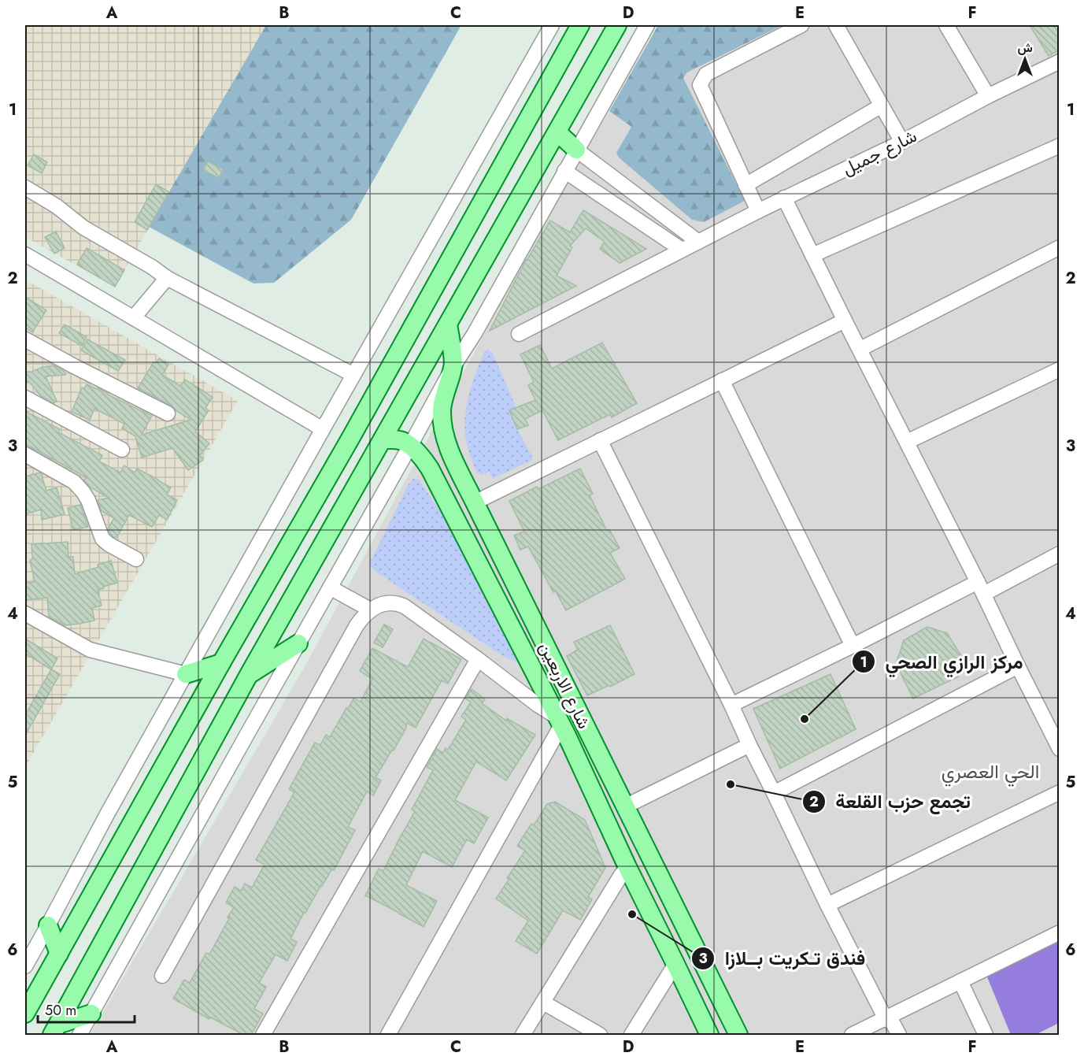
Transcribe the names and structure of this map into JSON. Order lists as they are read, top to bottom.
{
  "streets": {
    "main road": ["شارع الاربعين"],
    "street": ["شارع جميل"]
  },
  "districts": ["الحي العصري"],
  "places": ["مركز الرازي الصحي", "تجمع حزب القلعة", "فندق تـكريت بــلازا"],
  "scale_bar": "50 m",
  "north": "top",
  "grid": {
    "columns": [
      "A",
      "B",
      "C",
      "D",
      "E",
      "F"
    ],
    "rows": [
      "1",
      "2",
      "3",
      "4",
      "5",
      "6"
    ]
  }
}
